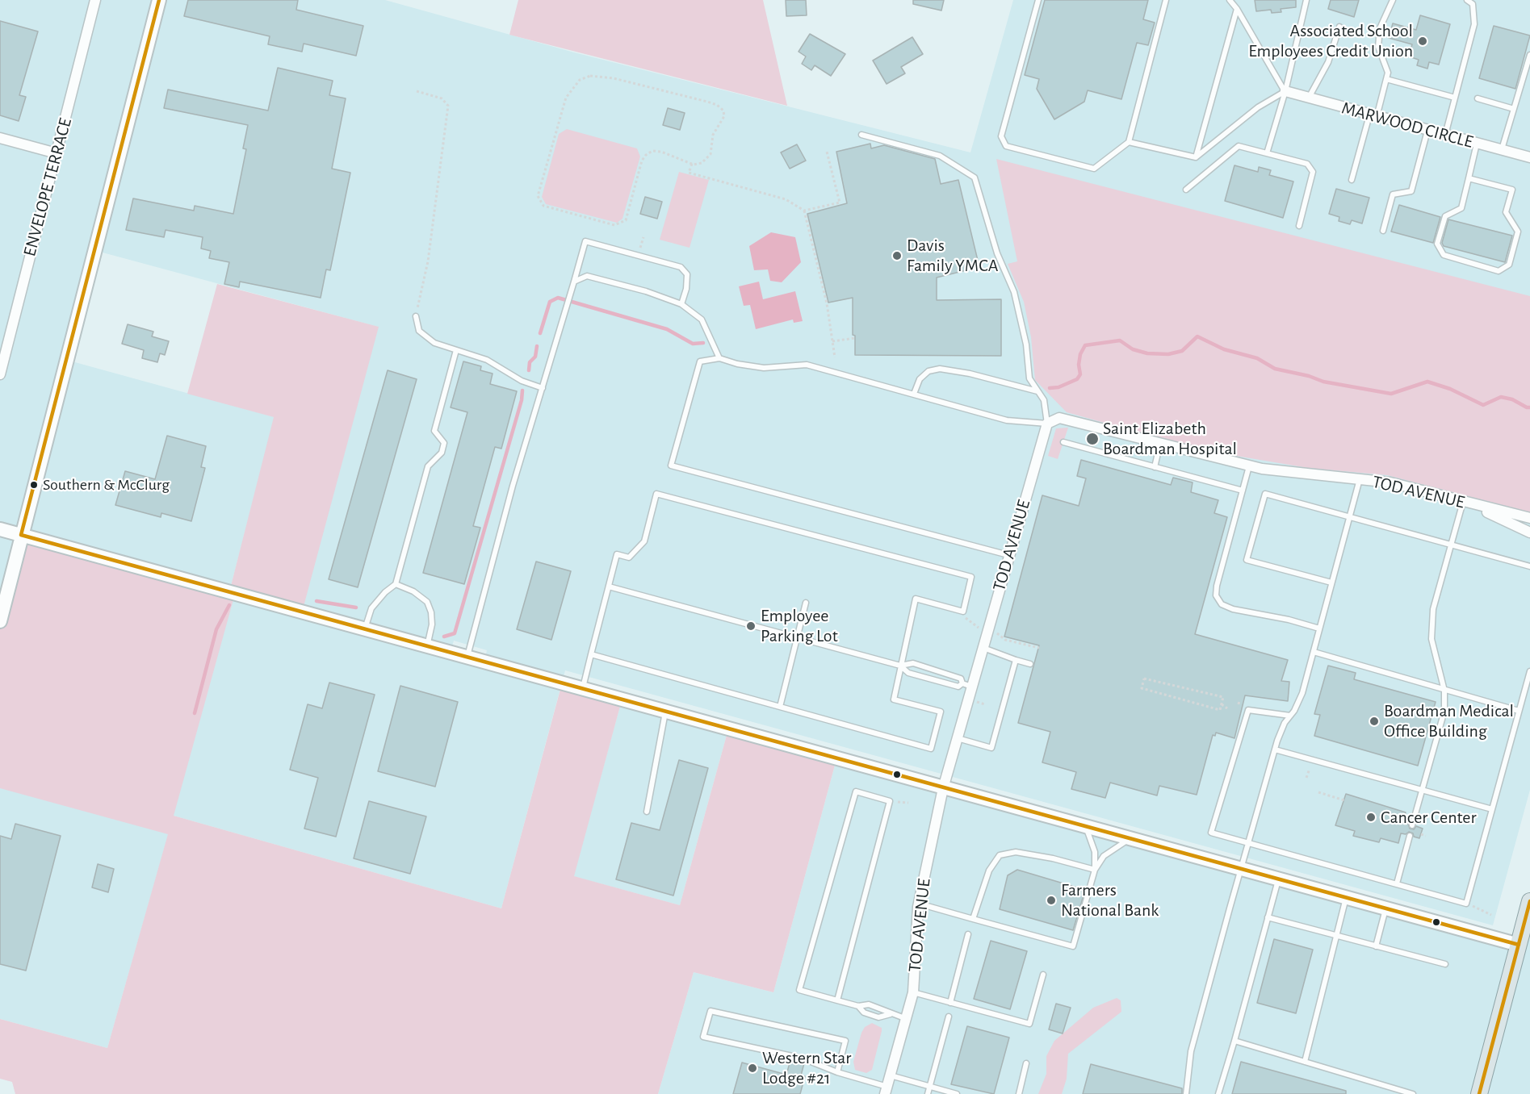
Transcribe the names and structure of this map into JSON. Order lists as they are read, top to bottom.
{
  "streets": {
    "street": ["MARWOOD CIRCLE", "ENVELOPE TERRACE", "TOD AVENUE"]
  },
  "places": [
    "Associated School Employees Credit Union",
    "Davis Family YMCA",
    "Saint Elizabeth Boardman Hospital",
    "Southern & McClurg",
    "Employee Parking Lot",
    "Boardman Medical Office Building",
    "Cancer Center",
    "Farmers National Bank",
    "Western Star Lodge #21"
  ]
}
